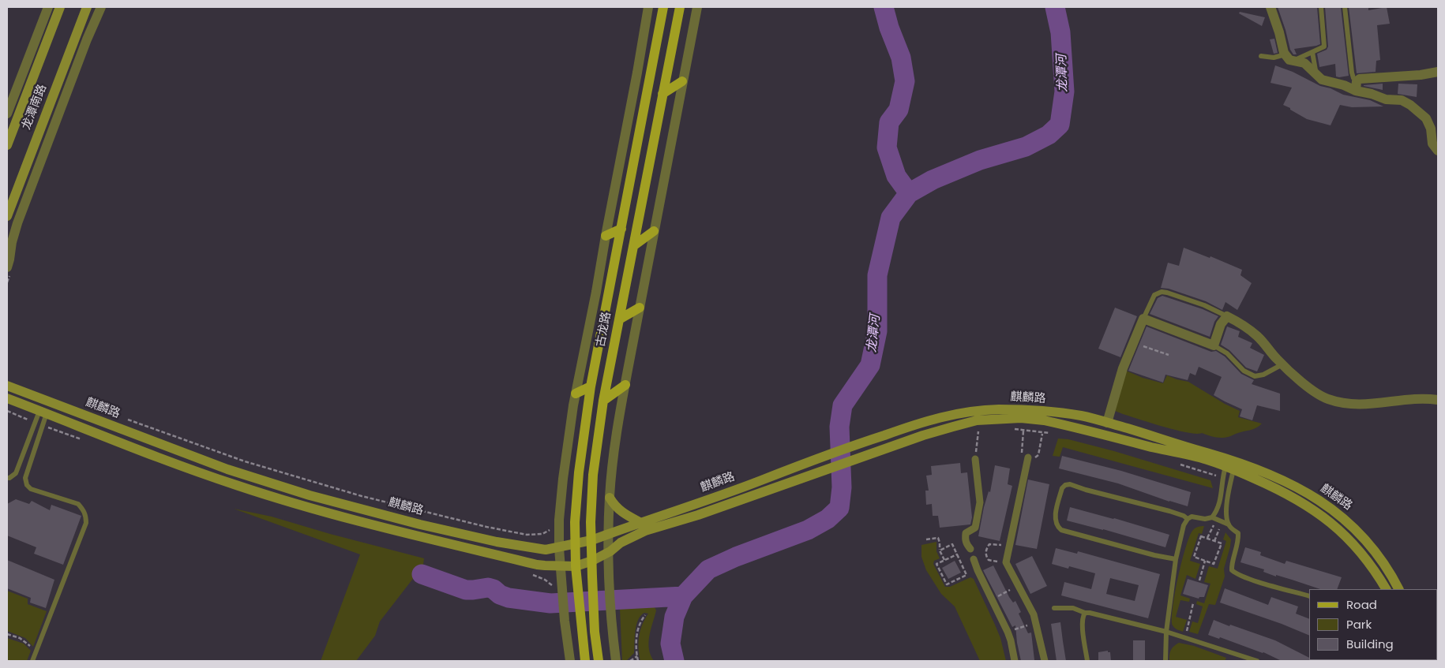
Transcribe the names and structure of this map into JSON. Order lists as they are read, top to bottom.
{
  "streets": {
    "main road": ["龙潭南路", "古龙路", "麒麟路"]
  },
  "crossings": [
    ["古龙路", "麒麟路"]
  ],
  "water": ["龙潭河"],
  "legend": ["Road", "Park", "Building"]
}
